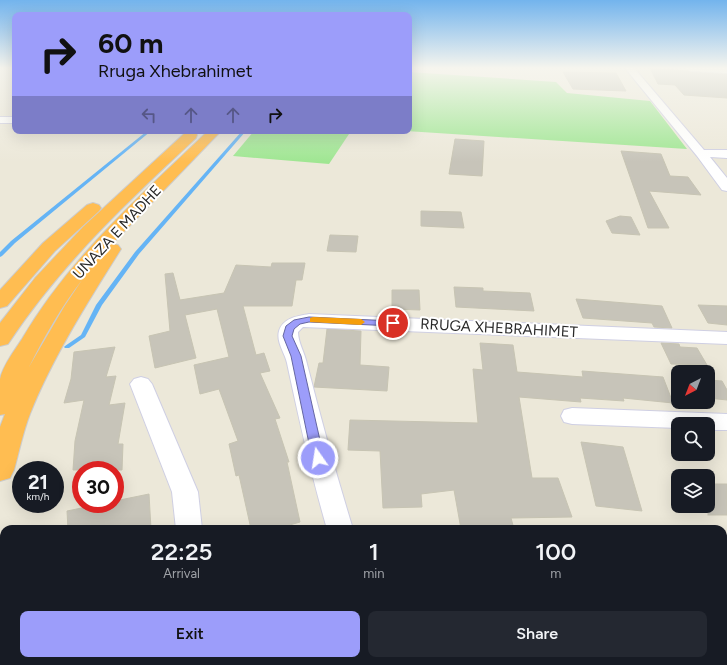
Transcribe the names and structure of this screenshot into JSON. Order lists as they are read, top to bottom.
{
  "streets": {
    "highway": ["UNAZA E MADHE"],
    "street": ["RRUGA XHEBRAHIMET"]
  },
  "north": "bottom left",
  "page": {
    "turn": ["60 m", "Rruga Xhebrahimet"],
    "speed": "21 km/h",
    "limit": "30",
    "eta": [
      "22:25",
      "Arrival",
      "1",
      "min",
      "100",
      "m"
    ],
    "buttons": ["Exit", "Share"]
  }
}
